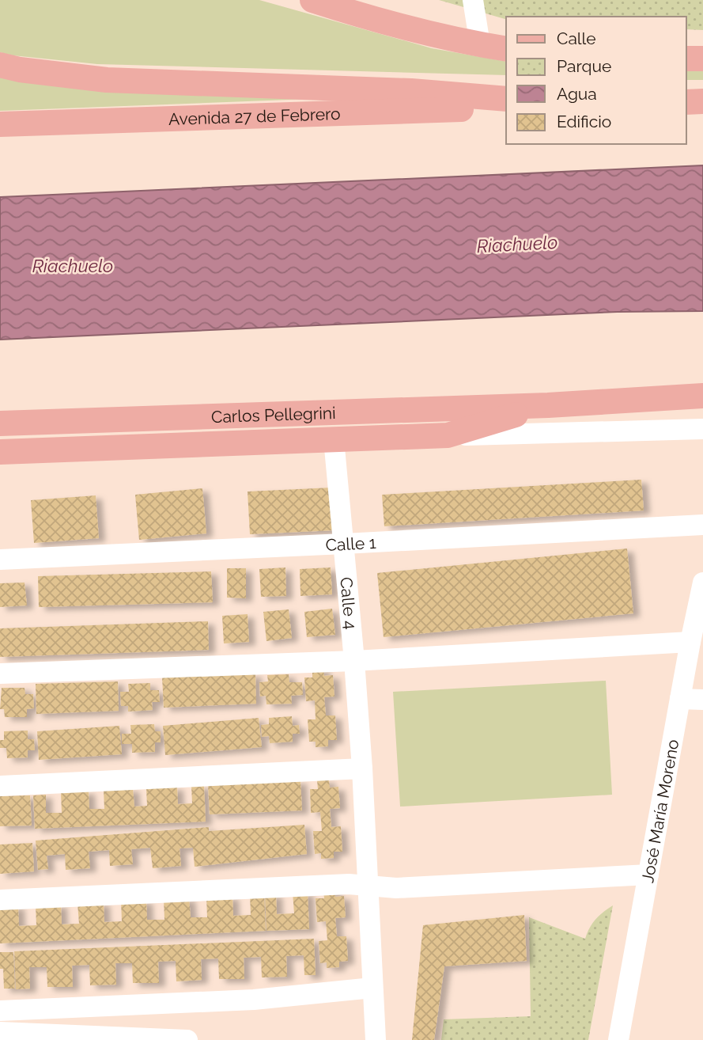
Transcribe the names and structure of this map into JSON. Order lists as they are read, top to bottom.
{
  "streets": {
    "main road": ["Avenida 27 de Febrero", "Carlos Pellegrini"],
    "street": ["Calle 1", "Calle 4", "José María Moreno"]
  },
  "crossings": [
    ["Carlos Pellegrini", "Calle 4"],
    ["Calle 1", "Calle 4"]
  ],
  "water": ["Riachuelo"],
  "legend": [
    "Calle",
    "Parque",
    "Agua",
    "Edificio"
  ]
}
